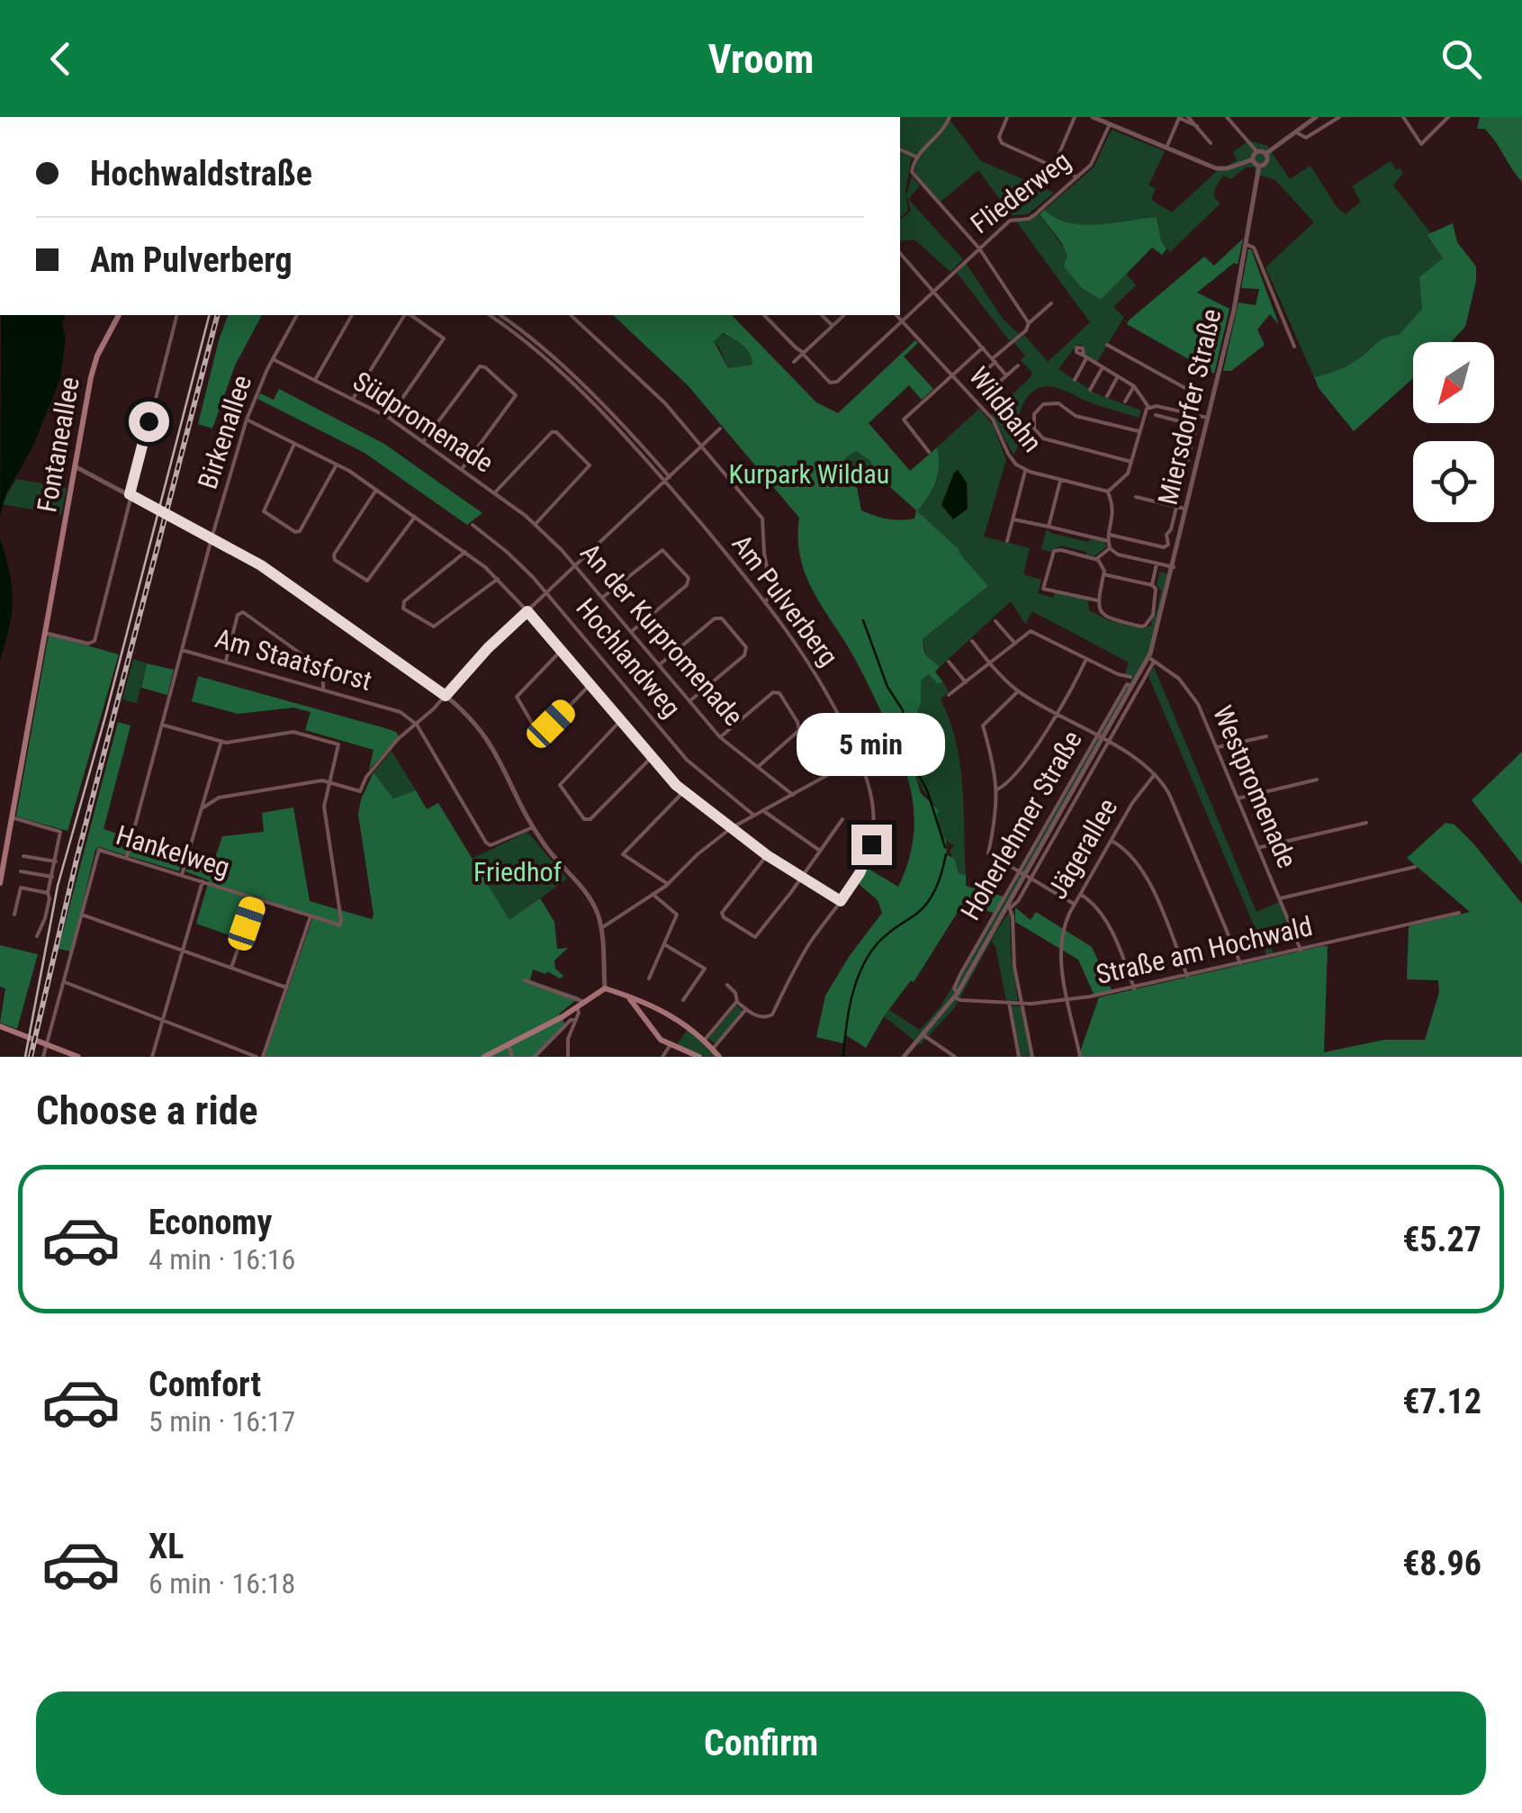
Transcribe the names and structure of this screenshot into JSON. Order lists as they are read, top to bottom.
{
  "streets": {
    "main road": ["Fontaneallee"],
    "street": [
      "Fliederweg",
      "Miersdorfer Straße",
      "Wildbahn",
      "Südpromenade",
      "Birkenallee",
      "Am Pulverberg",
      "An der Kurpromenade",
      "Hochlandweg",
      "Am Staatsforst",
      "Westpromenade",
      "Hoherlehmer Straße",
      "Jägerallee",
      "Hankelweg",
      "Straße am Hochwald"
    ]
  },
  "crossings": [
    ["Fliederweg", "Wildbahn"],
    ["Miersdorfer Straße", "Westpromenade"],
    ["Miersdorfer Straße", "Hoherlehmer Straße"],
    ["Südpromenade", "Birkenallee"],
    ["Südpromenade", "An der Kurpromenade"],
    ["Birkenallee", "Am Staatsforst"],
    ["Birkenallee", "Hankelweg"],
    ["Westpromenade", "Hoherlehmer Straße"],
    ["Westpromenade", "Straße am Hochwald"],
    ["Hoherlehmer Straße", "Straße am Hochwald"],
    ["Jägerallee", "Straße am Hochwald"]
  ],
  "parks": ["Kurpark Wildau", "Friedhof"],
  "north": "bottom left",
  "page": {
    "header": "Vroom",
    "banner": ["Hochwaldstraße", "Am Pulverberg"],
    "bubble": "5 min",
    "heading": "Choose a ride",
    "list": [
      {
        "name": "Economy",
        "note": "4 min · 16:16",
        "value": "€5.27"
      },
      {
        "name": "Comfort",
        "note": "5 min · 16:17",
        "value": "€7.12"
      },
      {
        "name": "XL",
        "note": "6 min · 16:18",
        "value": "€8.96"
      }
    ],
    "buttons": "Confirm"
  }
}
